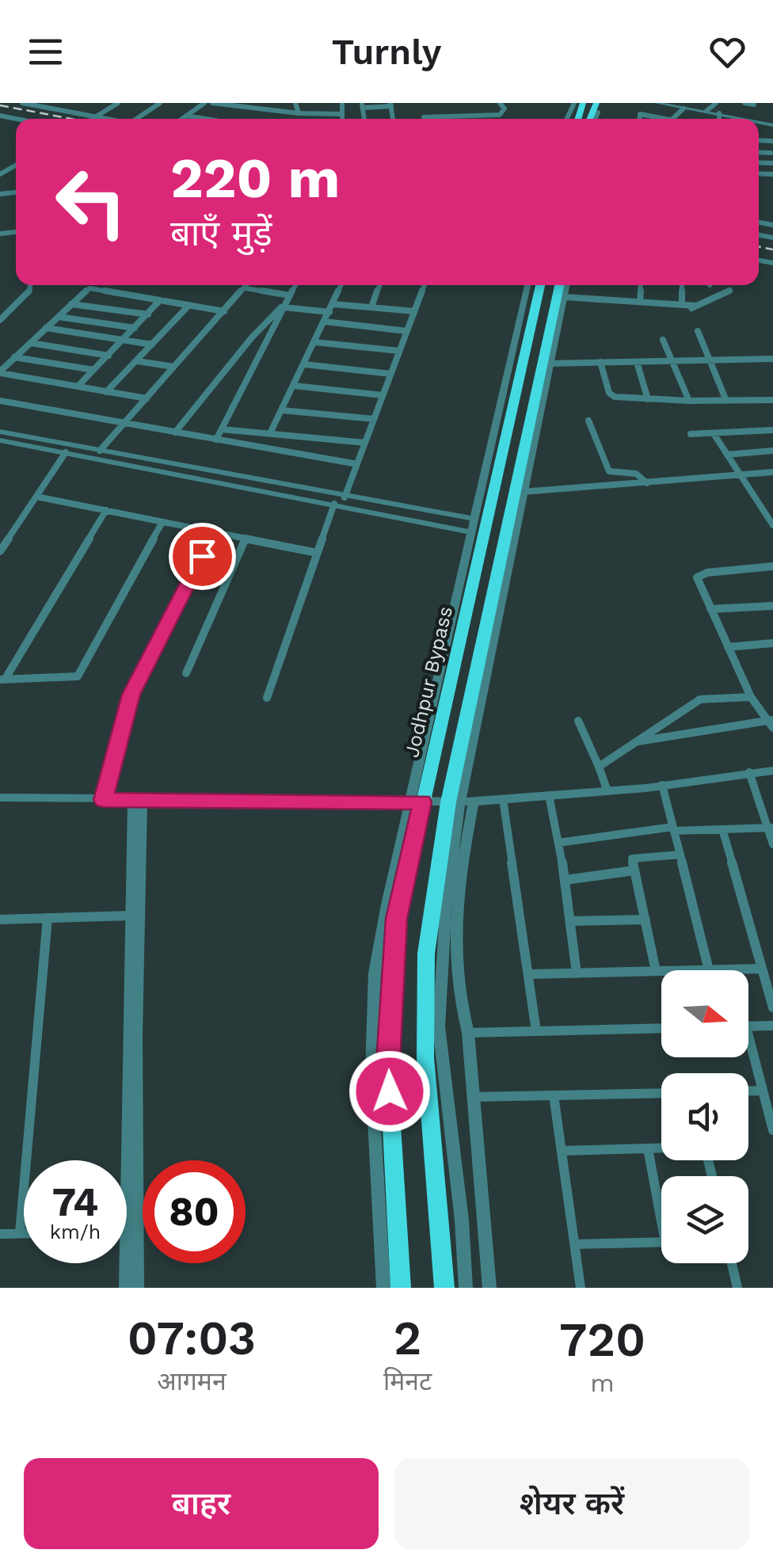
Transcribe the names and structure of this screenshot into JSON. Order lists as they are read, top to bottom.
{
  "streets": {
    "highway": ["Jodhpur Bypass"]
  },
  "north": "right",
  "page": {
    "header": "Turnly",
    "turn": ["220 m", "बाएँ मुड़ें"],
    "speed": "74 km/h",
    "limit": "80",
    "eta": [
      "07:03",
      "आगमन",
      "2",
      "मिनट",
      "720",
      "m"
    ],
    "buttons": ["बाहर", "शेयर करें"]
  }
}
